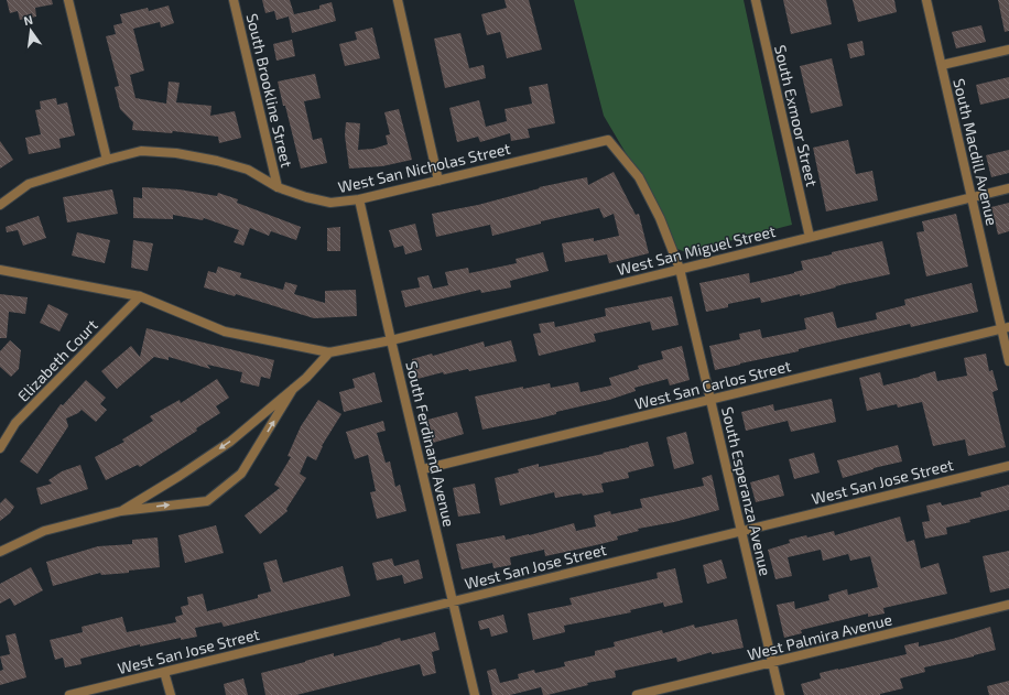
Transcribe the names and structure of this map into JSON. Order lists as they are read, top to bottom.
{
  "streets": {
    "street": [
      "South Brookline Street",
      "South Exmoor Street",
      "South Macdill Avenue",
      "West San Nicholas Street",
      "West San Miguel Street",
      "Elizabeth Court",
      "West San Carlos Street",
      "South Ferdinand Avenue",
      "West San Jose Street",
      "South Esperanza Avenue",
      "West Palmira Avenue"
    ]
  },
  "crossings": [
    ["South Brookline Street", "West San Nicholas Street"],
    ["South Exmoor Street", "West San Miguel Street"],
    ["South Macdill Avenue", "West San Miguel Street"],
    ["South Macdill Avenue", "West San Carlos Street"],
    ["West San Nicholas Street", "South Ferdinand Avenue"],
    ["West San Nicholas Street", "South Esperanza Avenue"],
    ["West San Miguel Street", "South Ferdinand Avenue"],
    ["West San Miguel Street", "South Esperanza Avenue"],
    ["West San Carlos Street", "South Ferdinand Avenue"],
    ["West San Carlos Street", "South Esperanza Avenue"],
    ["South Ferdinand Avenue", "West San Jose Street"],
    ["West San Jose Street", "South Esperanza Avenue"],
    ["South Esperanza Avenue", "West Palmira Avenue"]
  ],
  "north": "top"
}
